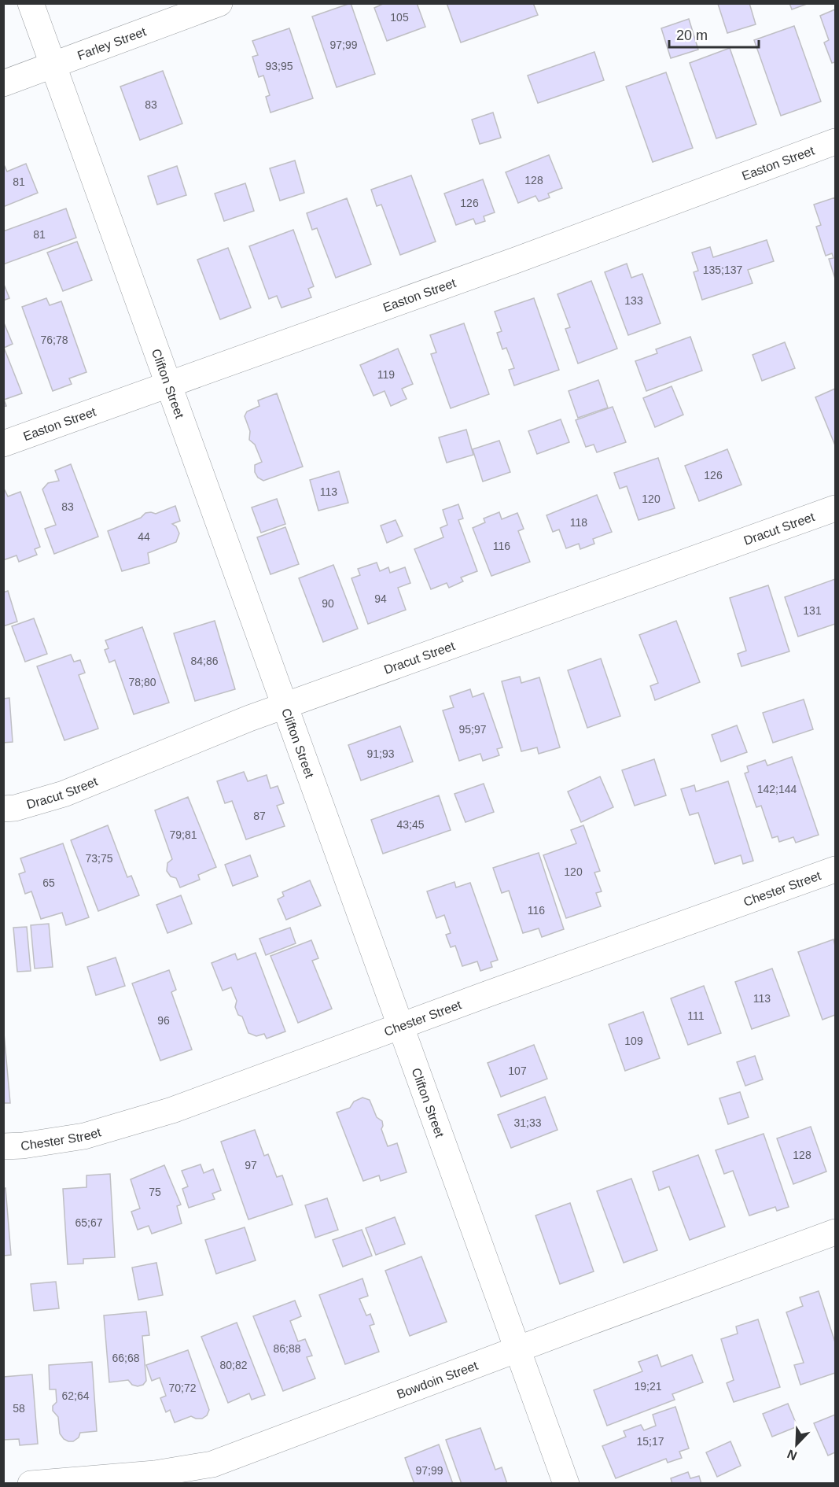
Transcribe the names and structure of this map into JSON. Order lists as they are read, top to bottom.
{
  "streets": {
    "street": [
      "Farley Street",
      "Easton Street",
      "Clifton Street",
      "Dracut Street",
      "Chester Street",
      "Bowdoin Street"
    ]
  },
  "crossings": [
    ["Farley Street", "Clifton Street"],
    ["Easton Street", "Clifton Street"],
    ["Clifton Street", "Dracut Street"],
    ["Clifton Street", "Chester Street"],
    ["Clifton Street", "Bowdoin Street"]
  ],
  "house_numbers": [
    "105",
    "97;99",
    "93;95",
    "83",
    "128",
    "81",
    "126",
    "81",
    "135;137",
    "133",
    "76;78",
    "119",
    "126",
    "113",
    "120",
    "83",
    "118",
    "44",
    "116",
    "94",
    "90",
    "131",
    "84;86",
    "78;80",
    "95;97",
    "91;93",
    "142;144",
    "87",
    "43;45",
    "79;81",
    "73;75",
    "120",
    "65",
    "116",
    "113",
    "111",
    "96",
    "109",
    "107",
    "31;33",
    "128",
    "97",
    "75",
    "65;67",
    "86;88",
    "66;68",
    "80;82",
    "19;21",
    "70;72",
    "62;64",
    "58",
    "15;17",
    "97;99"
  ],
  "scale_bar": "20 m",
  "north": "bottom left"
}
